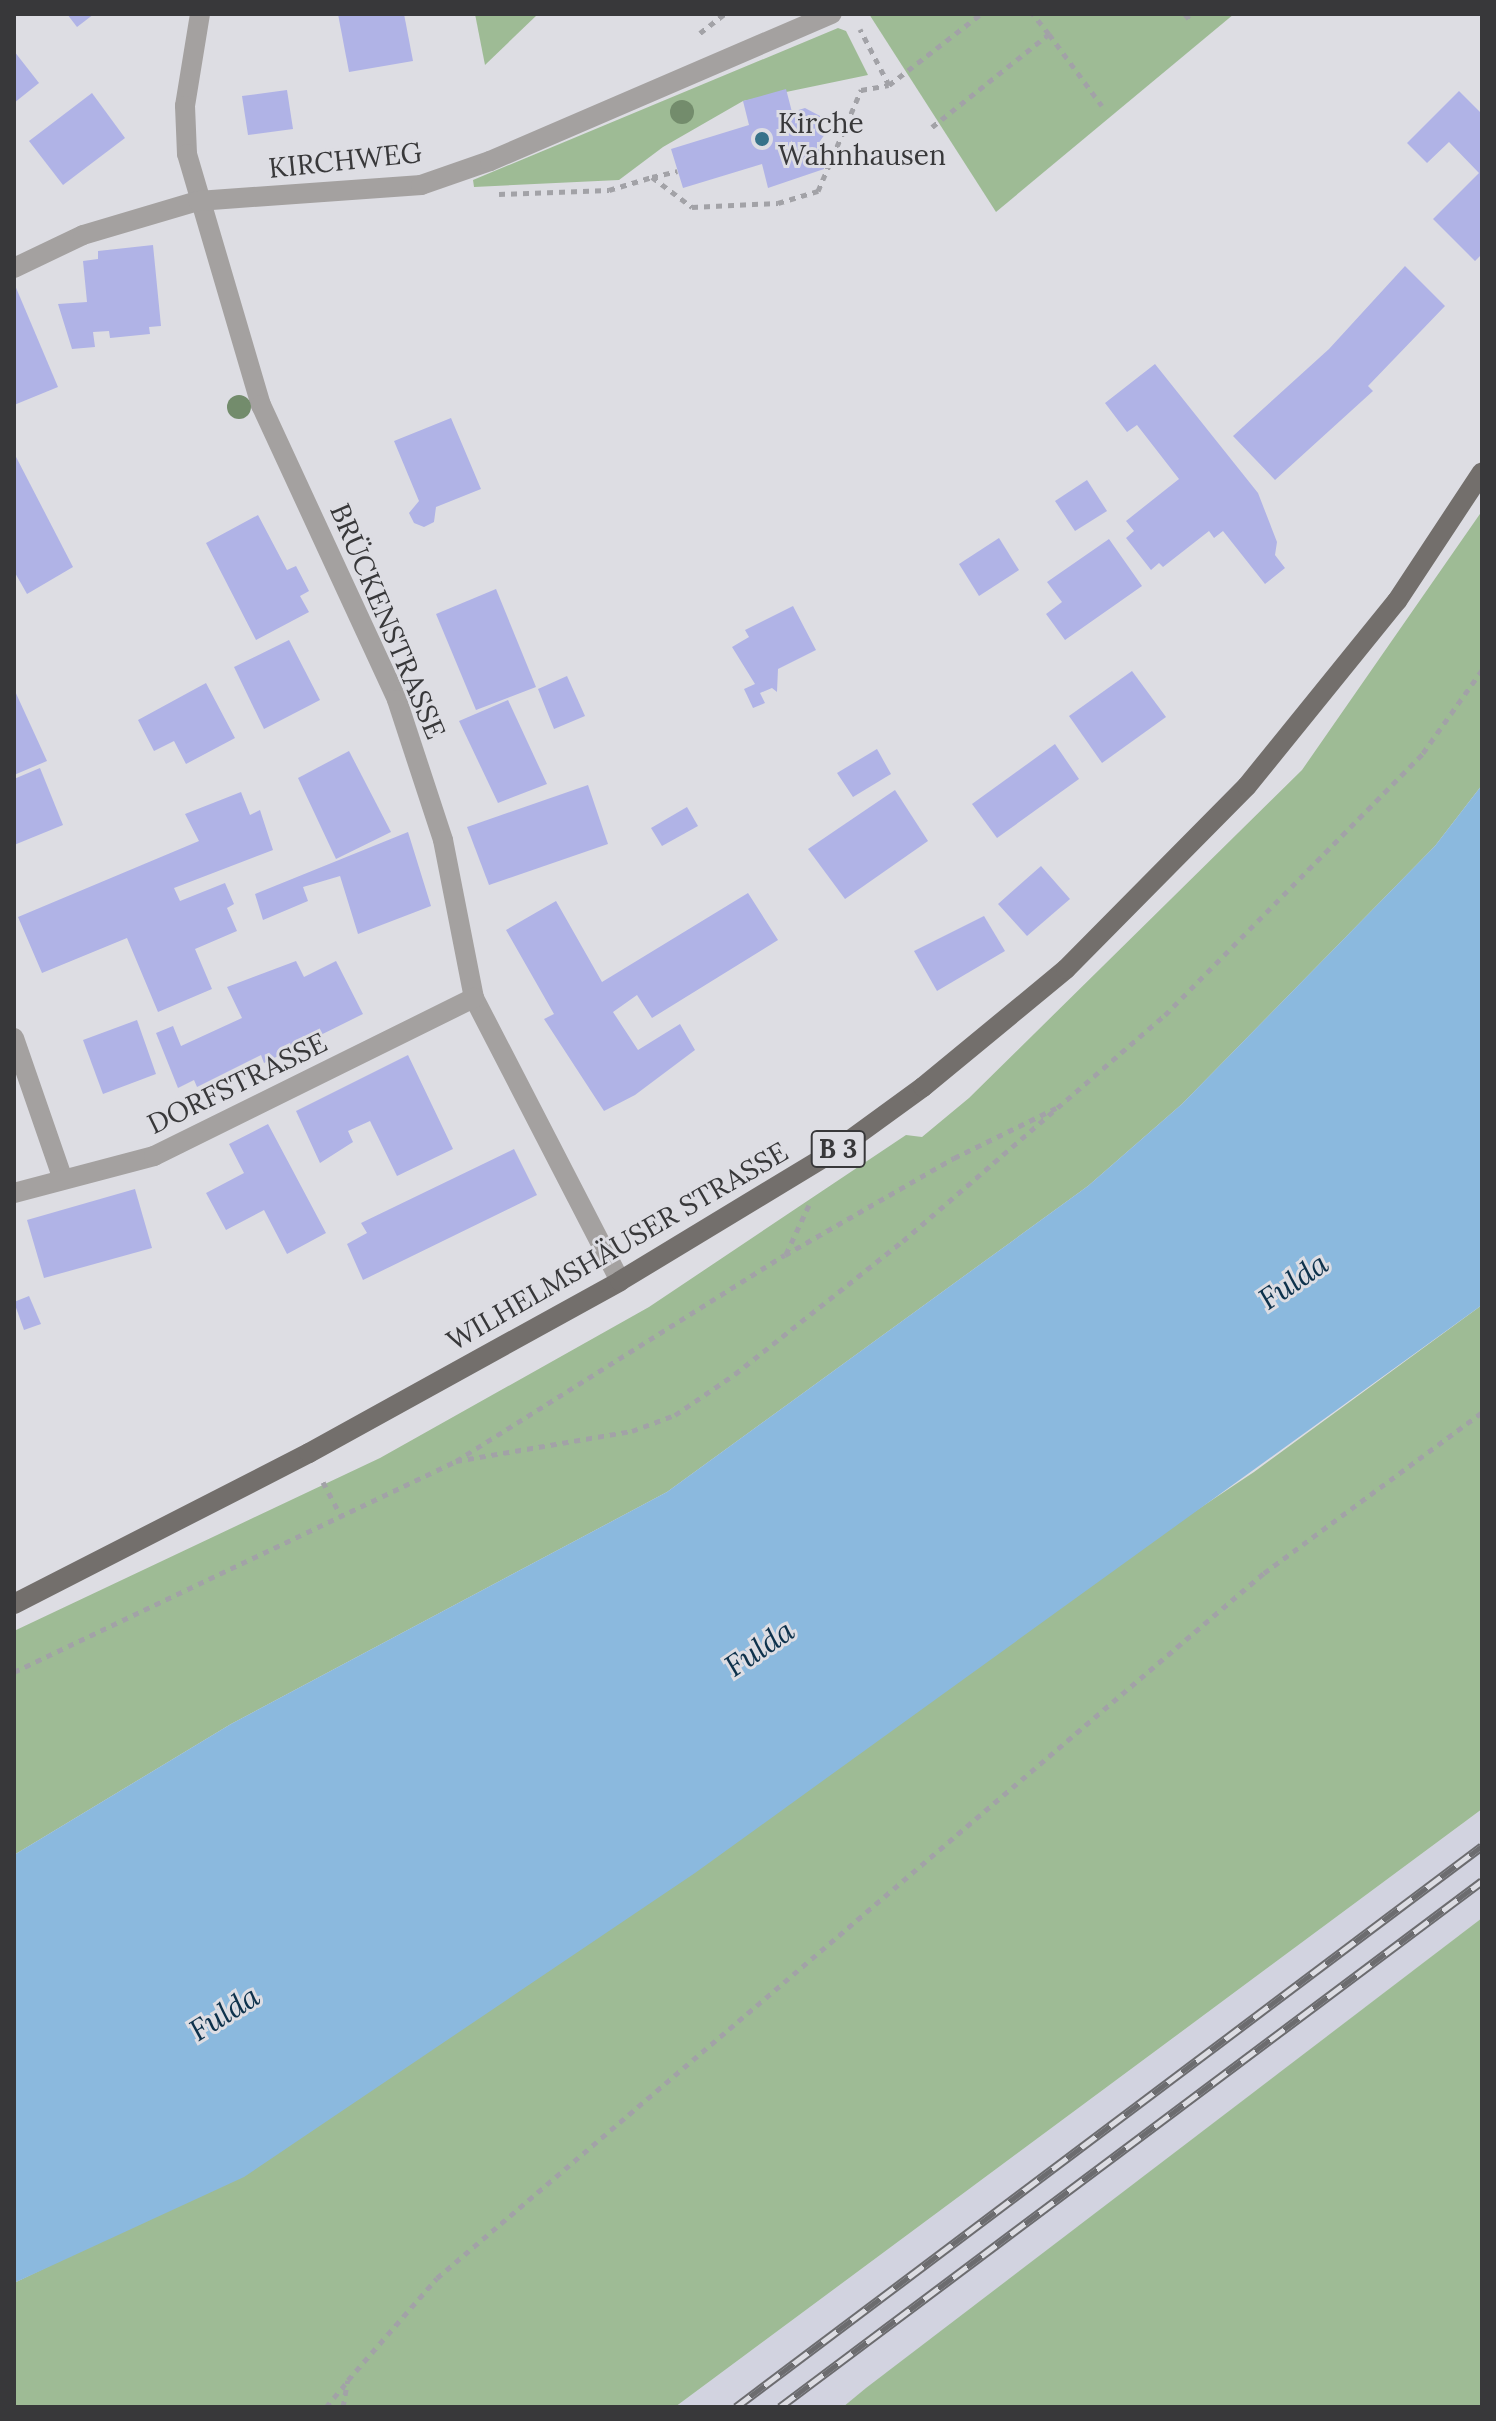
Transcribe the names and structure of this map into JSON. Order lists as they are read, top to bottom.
{
  "streets": {
    "main road": ["B 3", "WILHELMSHÄUSER STRASSE"],
    "street": ["KIRCHWEG", "BRÜCKENSTRASSE", "DORFSTRASSE"]
  },
  "crossings": [
    ["KIRCHWEG", "BRÜCKENSTRASSE"],
    ["BRÜCKENSTRASSE", "DORFSTRASSE"],
    ["BRÜCKENSTRASSE", "WILHELMSHÄUSER STRASSE"]
  ],
  "water": ["Fulda"],
  "places": ["Kirche Wahnhausen"]
}
